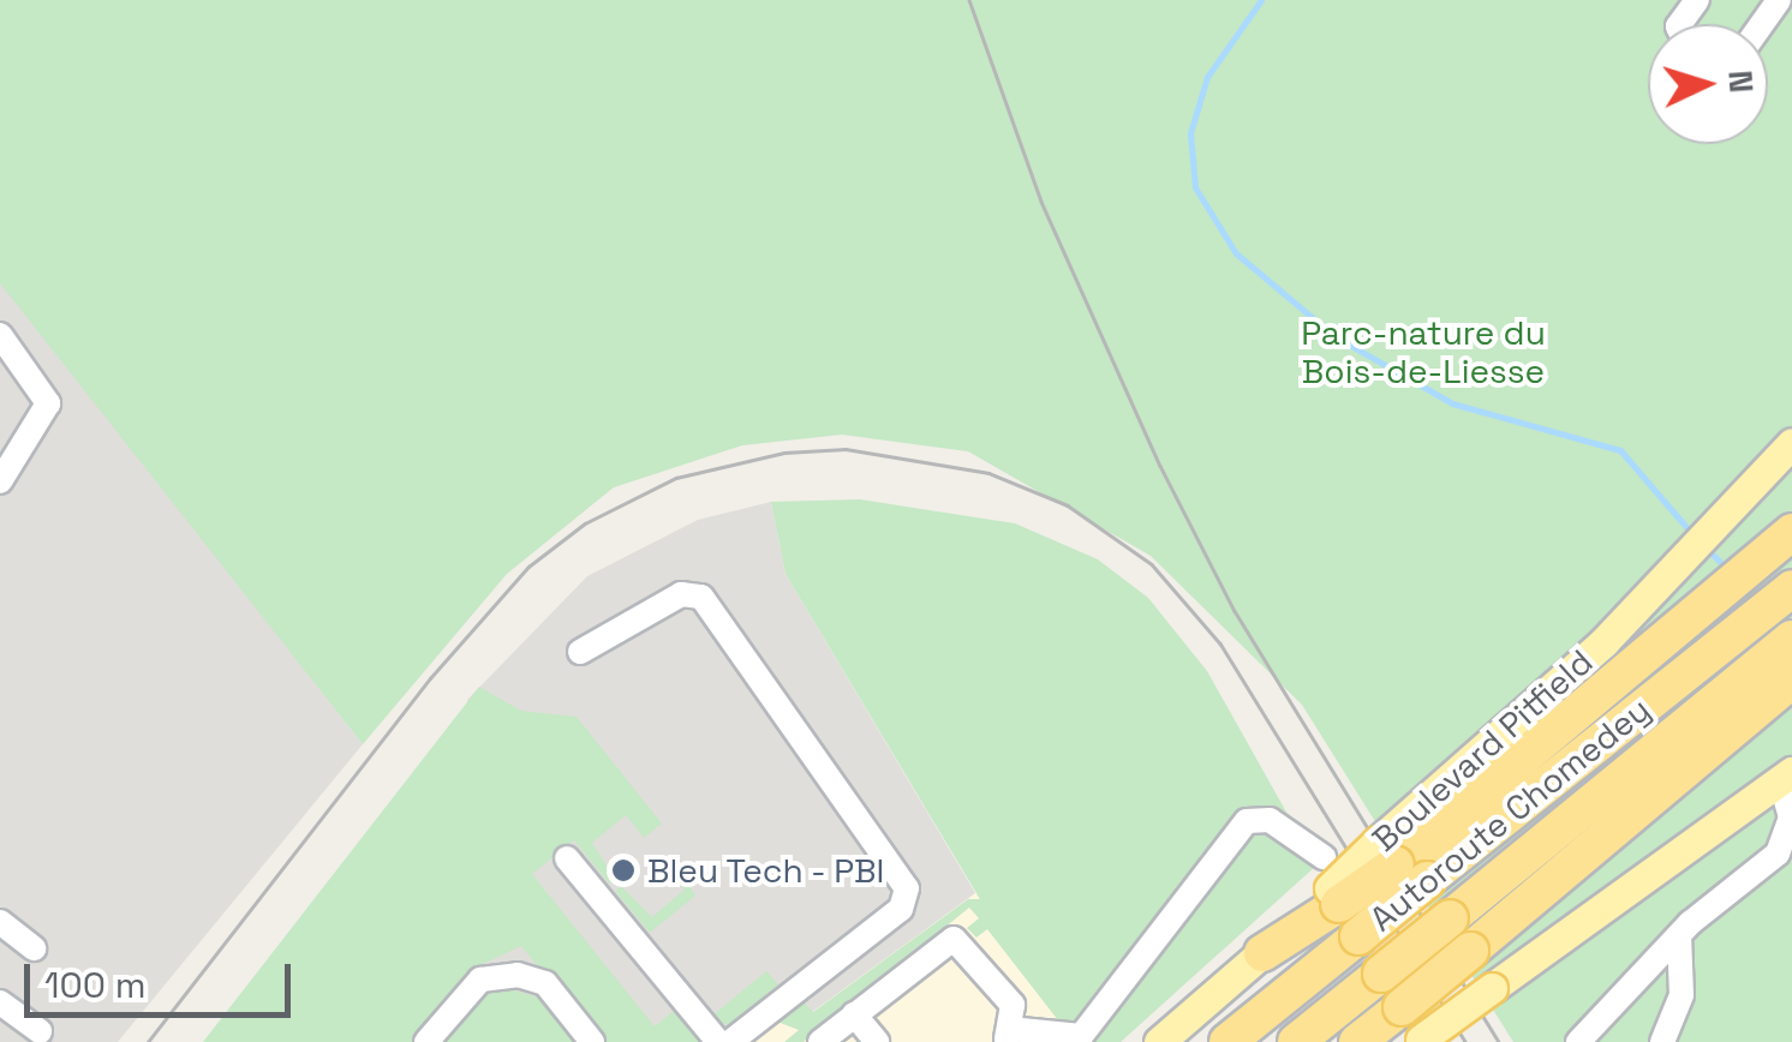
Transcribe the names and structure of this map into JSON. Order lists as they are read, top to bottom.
{
  "streets": {
    "highway": ["Autoroute Chomedey"],
    "main road": ["Boulevard Pitfield"]
  },
  "crossings": [
    ["Boulevard Pitfield", "Autoroute Chomedey"]
  ],
  "parks": ["Parc-nature du Bois-de-Liesse"],
  "places": ["Bleu Tech - PBI"],
  "scale_bar": "100 m",
  "north": "right"
}
